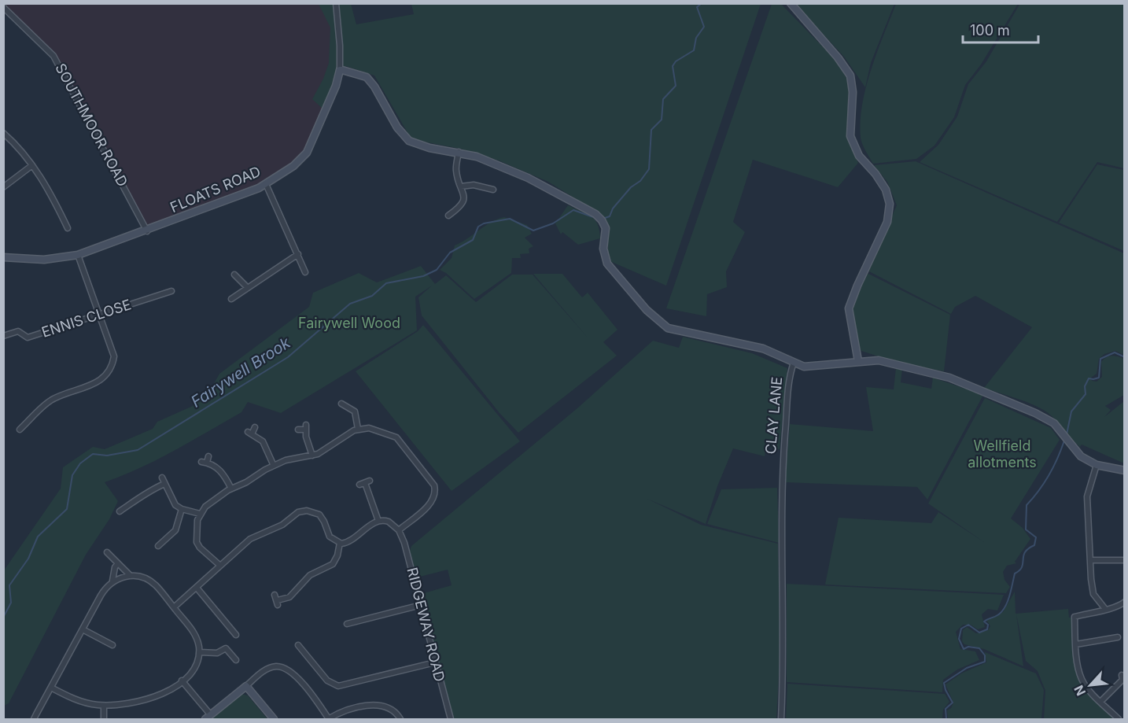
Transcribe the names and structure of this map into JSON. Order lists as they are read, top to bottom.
{
  "streets": {
    "street": [
      "SOUTHMOOR ROAD",
      "FLOATS ROAD",
      "ENNIS CLOSE",
      "CLAY LANE",
      "RIDGEWAY ROAD"
    ]
  },
  "crossings": [
    ["SOUTHMOOR ROAD", "FLOATS ROAD"]
  ],
  "water": ["Fairywell Brook"],
  "parks": ["Fairywell Wood", "Wellfield allotments"],
  "scale_bar": "100 m",
  "north": "bottom left"
}
